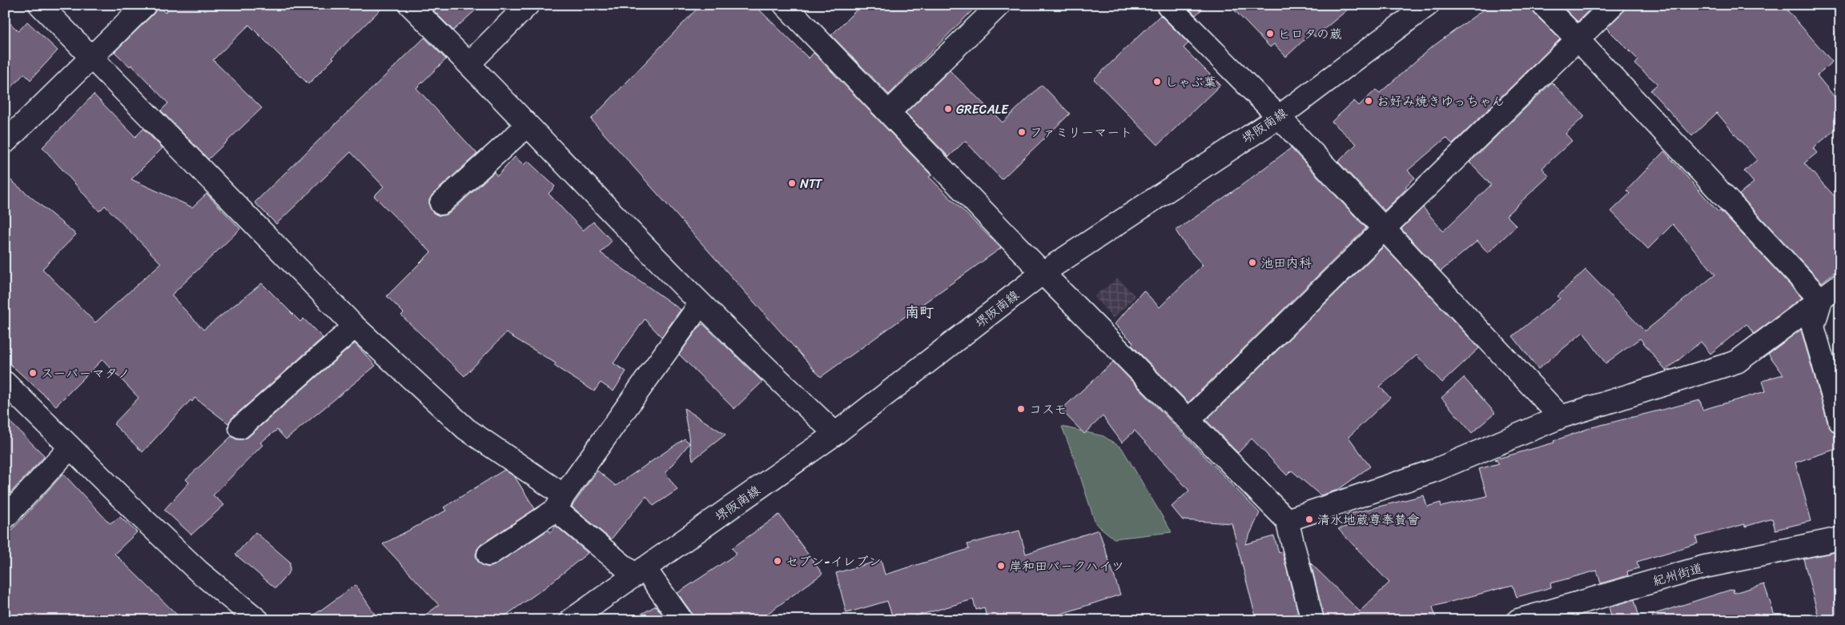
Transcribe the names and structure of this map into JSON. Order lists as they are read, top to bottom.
{
  "streets": {
    "street": ["堺阪南線", "紀州街道"]
  },
  "districts": ["南町"],
  "places": [
    "ヒロタの蔵",
    "しゃぶ葉",
    "お好み焼きゆっちゃん",
    "GRECALE",
    "ファミリーマート",
    "NTT",
    "池田内科",
    "スーパーマタノ",
    "コスモ",
    "清水地蔵尊奉賛會",
    "セブン-イレブン",
    "岸和田パークハイツ"
  ]
}
